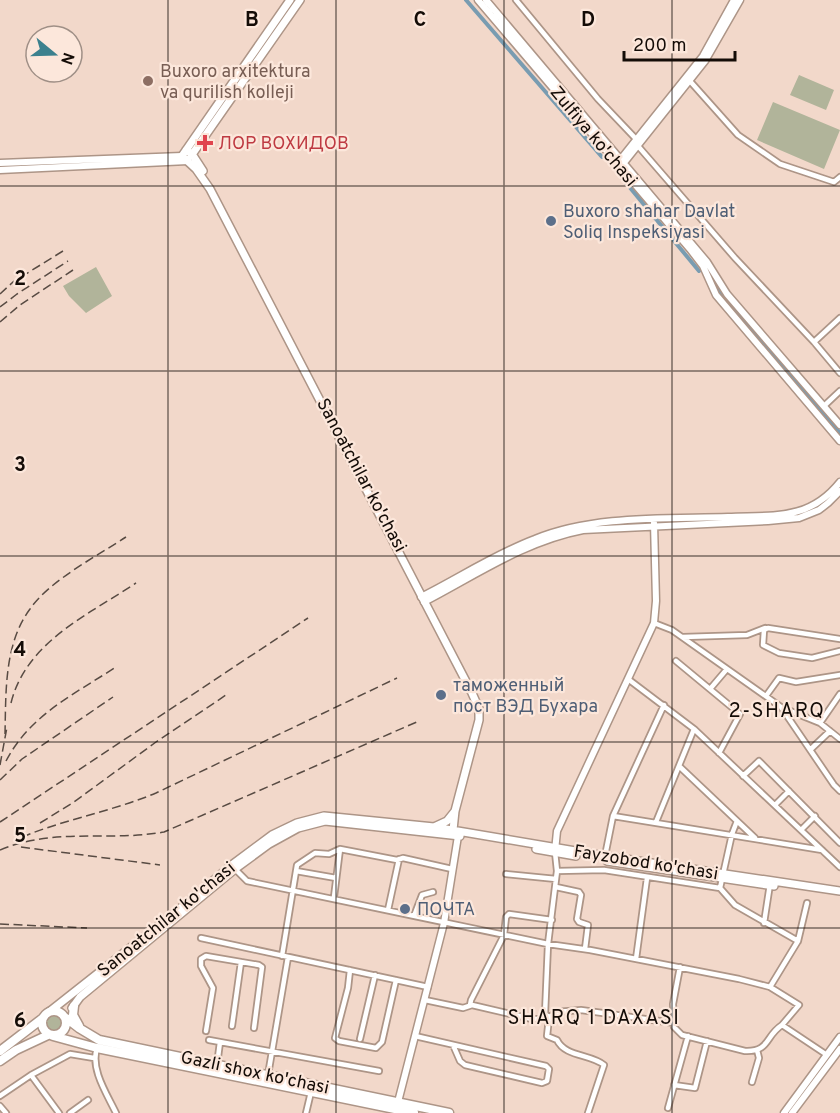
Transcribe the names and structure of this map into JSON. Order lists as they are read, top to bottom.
{
  "streets": {
    "highway": ["Gazli shox ko'chasi"],
    "main road": ["Zulfiya ko'chasi", "Sanoatchilar ko'chasi", "Fayzobod ko'chasi"]
  },
  "crossings": [
    ["Sanoatchilar ko'chasi", "Fayzobod ko'chasi"],
    ["Sanoatchilar ko'chasi", "Gazli shox ko'chasi"]
  ],
  "districts": ["2-SHARQ", "SHARQ 1 DAXASI"],
  "places": {
    "other": [
      "Buxoro arxitektura va qurilish kolleji",
      "Buxoro shahar Davlat Soliq Inspeksiyasi",
      "таможенный пост ВЭД Бухара",
      "ПОЧТА"
    ],
    "health": ["ЛОР ВОХИДОВ"]
  },
  "scale_bar": "200 m",
  "north": "right",
  "grid": {
    "columns": ["B", "C", "D"],
    "rows": [
      "2",
      "3",
      "4",
      "5",
      "6"
    ]
  }
}
